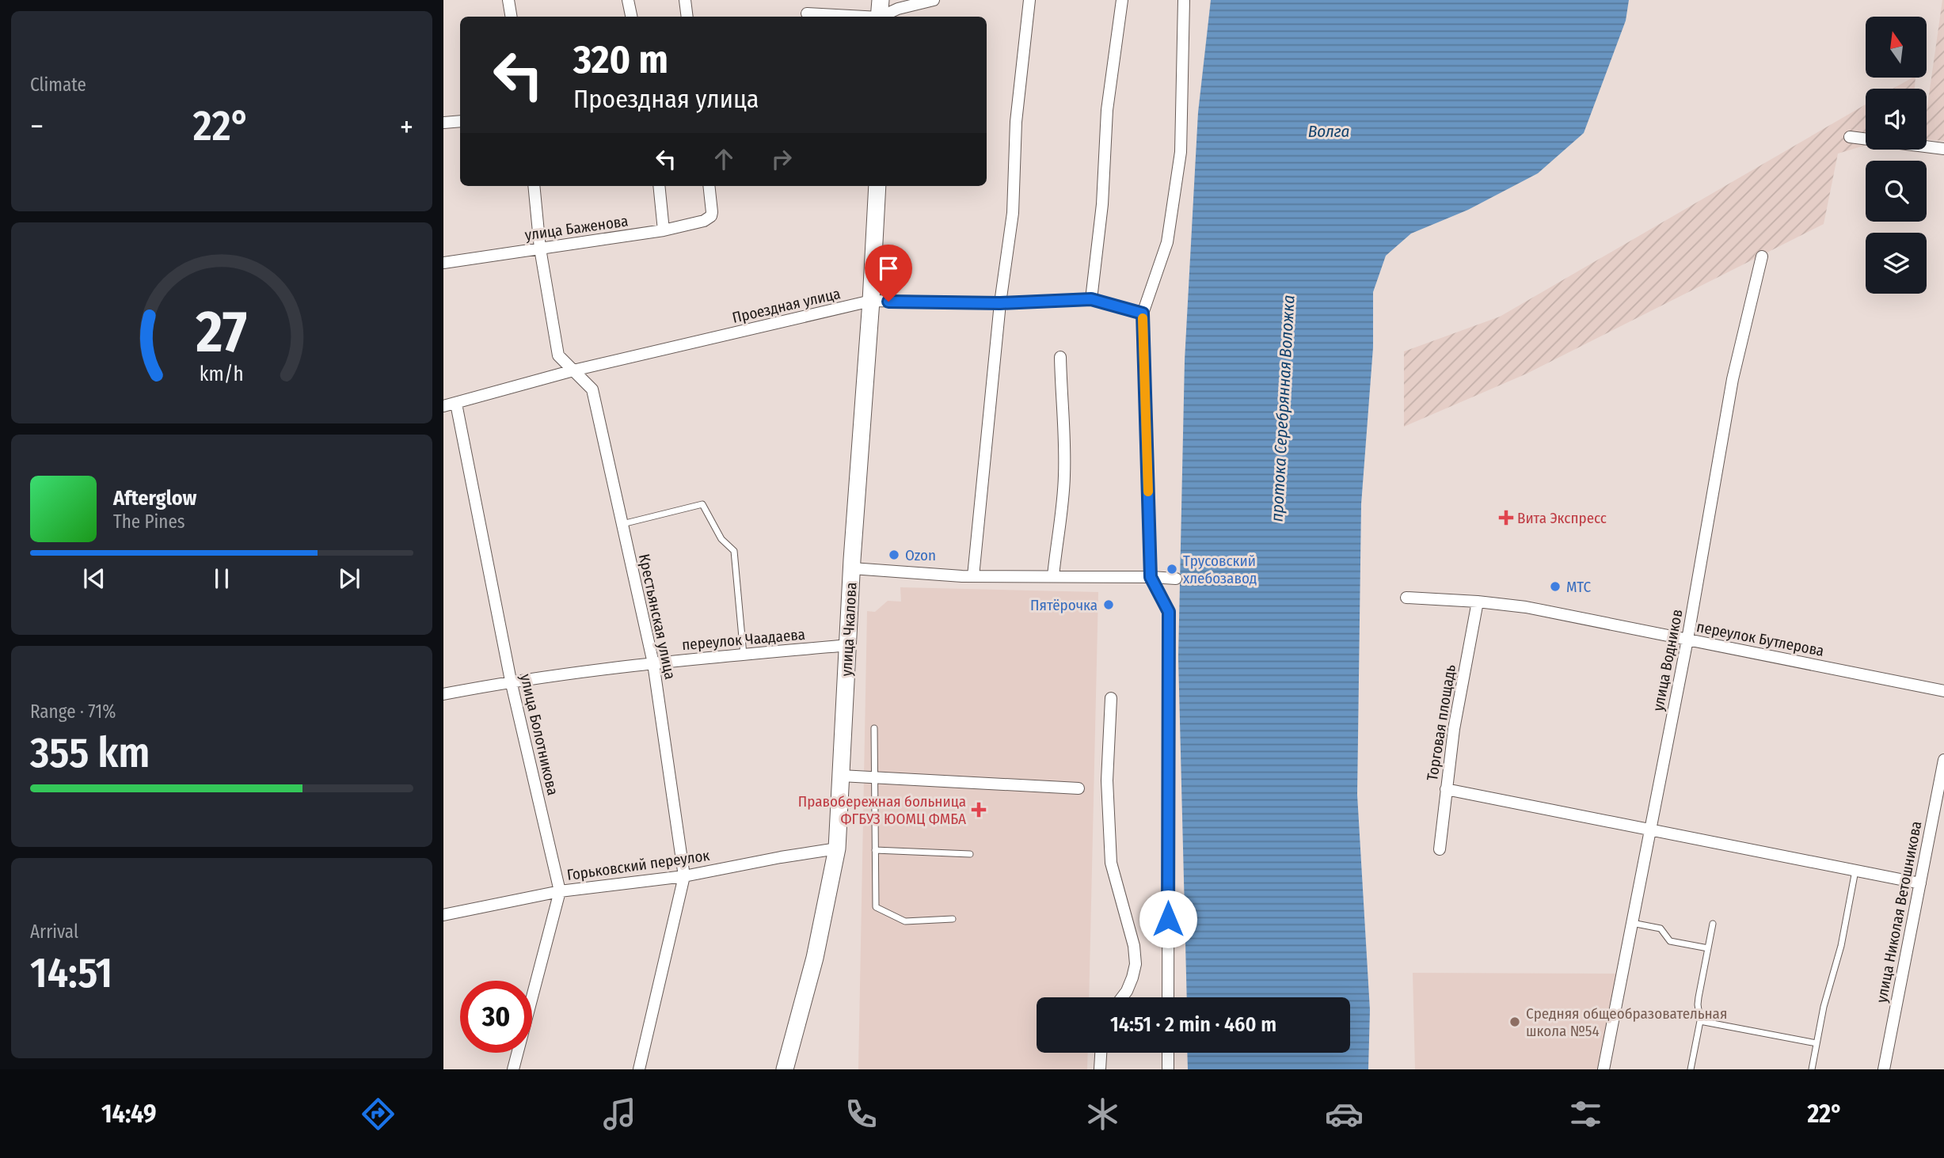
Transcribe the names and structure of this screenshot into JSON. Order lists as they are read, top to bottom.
{
  "streets": {
    "main road": ["улица Чкалова"],
    "street": [
      "улица Баженова",
      "Проездная улица",
      "Крестьянская улица",
      "переулок Бутлерова",
      "переулок Чаадаева",
      "улица Водников",
      "Торговая площадь",
      "улица Болотникова",
      "Горьковский переулок",
      "улица Николая Ветошникова"
    ]
  },
  "crossings": [
    ["улица Баженова", "Крестьянская улица"],
    ["Проездная улица", "Крестьянская улица"],
    ["Проездная улица", "улица Чкалова"],
    ["Проездная улица", "улица Болотникова"],
    ["Крестьянская улица", "переулок Чаадаева"],
    ["Крестьянская улица", "Горьковский переулок"],
    ["улица Чкалова", "переулок Чаадаева"],
    ["улица Чкалова", "Горьковский переулок"],
    ["переулок Бутлерова", "улица Водников"],
    ["переулок Бутлерова", "Торговая площадь"],
    ["переулок Чаадаева", "улица Болотникова"],
    ["улица Болотникова", "Горьковский переулок"]
  ],
  "water": ["Волга", "протока Серебрянная Воложка"],
  "places": {
    "health": ["Вита Экспресс", "Правобережная больница ФГБУЗ ЮОМЦ ФМБА"],
    "other": [
      "Ozon",
      "Трусовский хлебозавод",
      "МТС",
      "Пятёрочка",
      "Средняя общеобразовательная школа №54"
    ]
  },
  "north": "top",
  "page": {
    "tile": [
      "Climate",
      ["Range · 71%", "355 km"],
      ["Arrival", "14:51"]
    ],
    "turn": ["320 m", "Проездная улица"],
    "heat": ["−", "22°", "+"],
    "song": ["Afterglow", "The Pines"],
    "limit": "30",
    "trip": "14:51 · 2 min · 460 m",
    "tabs": ["14:49", "22°"],
    "gauge": ["27", "km/h"]
  }
}
